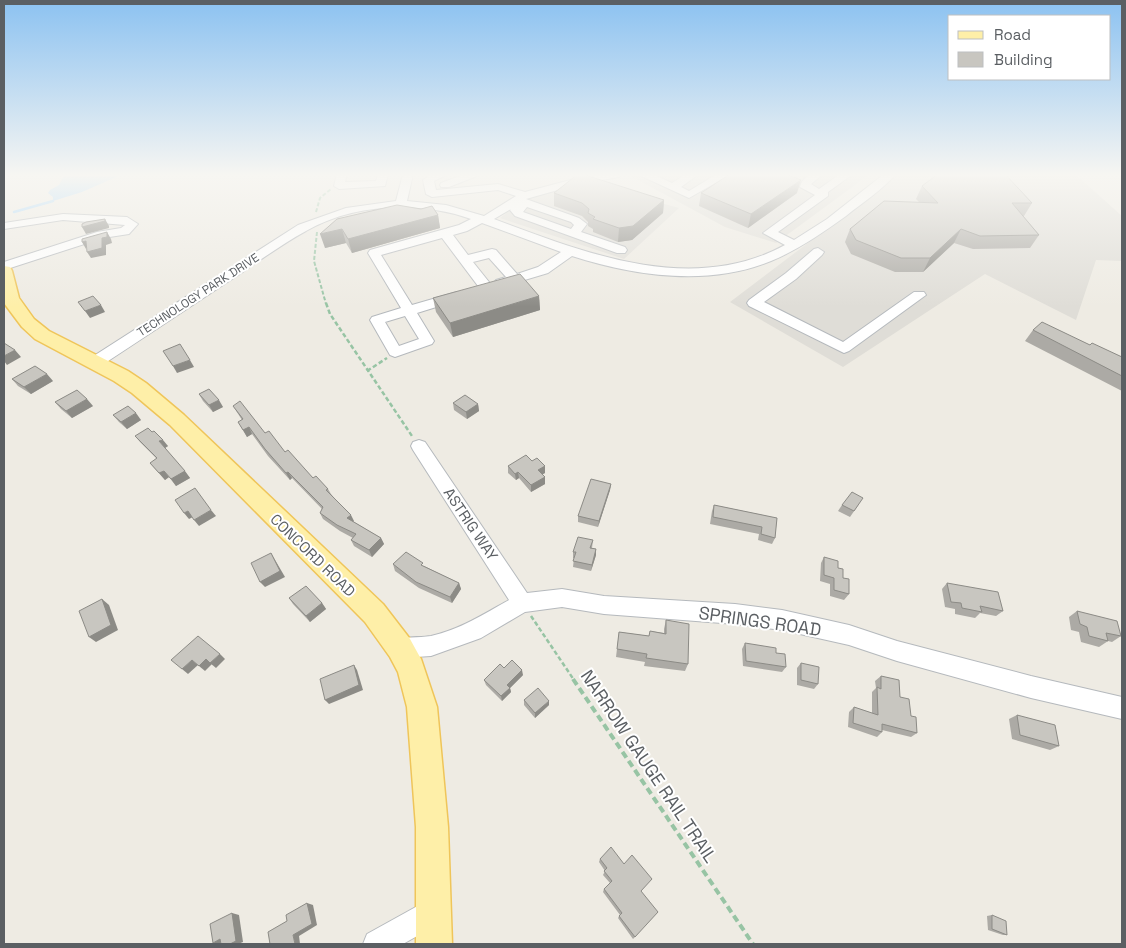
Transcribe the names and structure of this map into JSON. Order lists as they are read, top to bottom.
{
  "streets": {
    "main road": ["CONCORD ROAD"],
    "street": ["TECHNOLOGY PARK DRIVE", "ASTRIG WAY", "SPRINGS ROAD"],
    "path": ["NARROW GAUGE RAIL TRAIL"]
  },
  "crossings": [
    ["TECHNOLOGY PARK DRIVE", "CONCORD ROAD"],
    ["ASTRIG WAY", "SPRINGS ROAD"],
    ["ASTRIG WAY", "NARROW GAUGE RAIL TRAIL"],
    ["CONCORD ROAD", "SPRINGS ROAD"],
    ["SPRINGS ROAD", "NARROW GAUGE RAIL TRAIL"]
  ],
  "legend": ["Road", "Building"]
}
